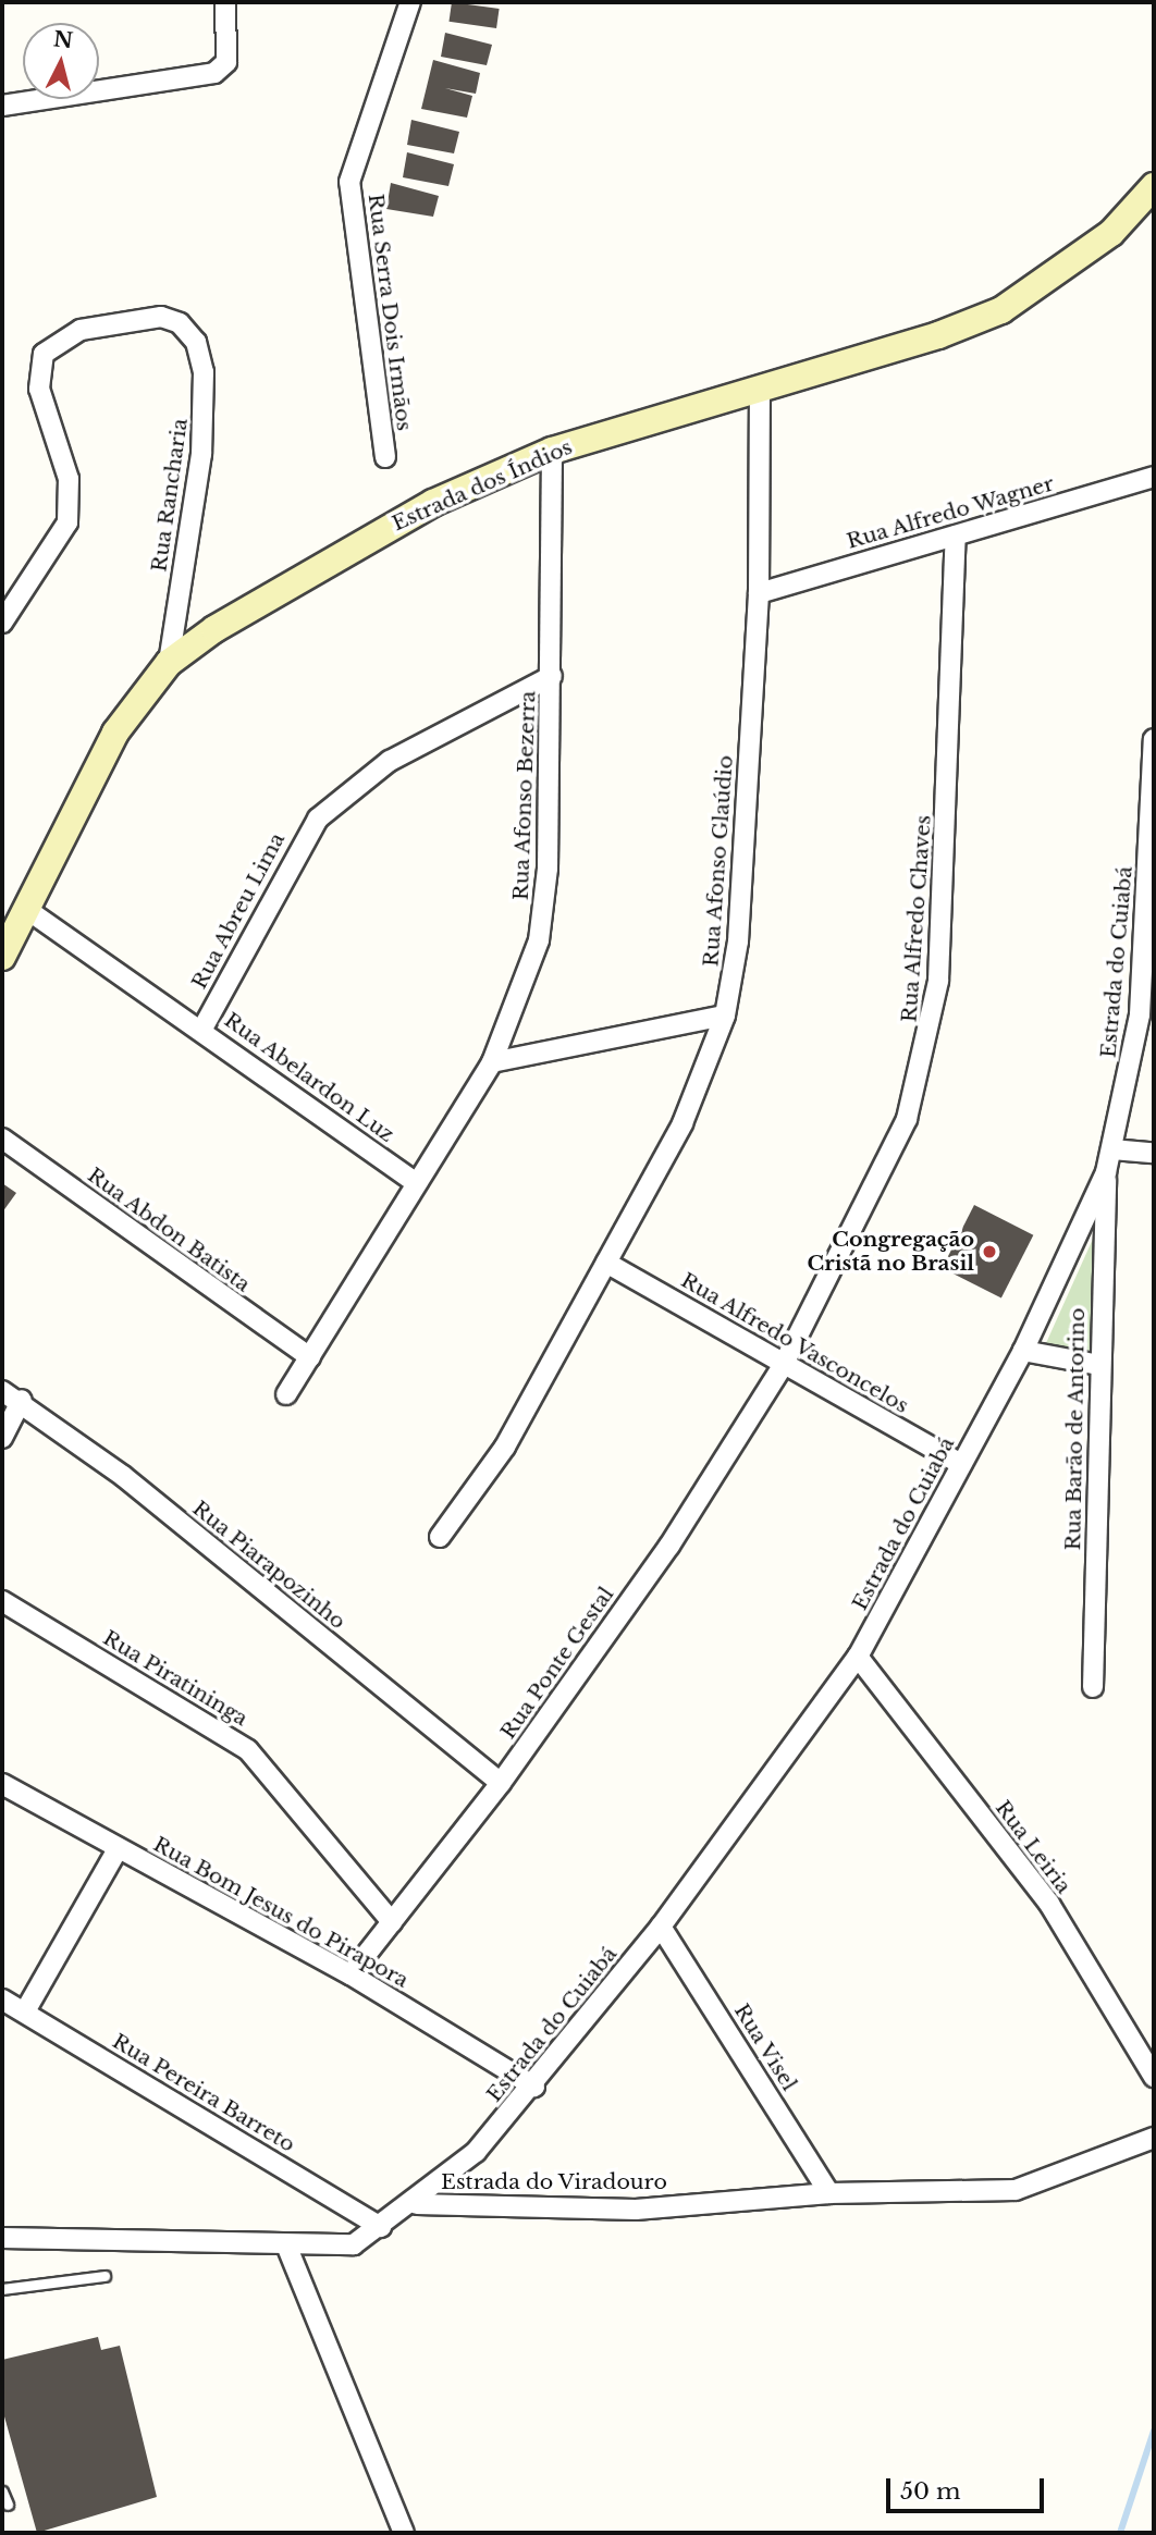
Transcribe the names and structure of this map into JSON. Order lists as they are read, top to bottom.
{
  "streets": {
    "street": [
      "Rua Serra Dois Irmãos",
      "Estrada dos Índios",
      "Rua Rancharia",
      "Rua Alfredo Wagner",
      "Rua Afonso Bezerra",
      "Rua Afonso Glaúdio",
      "Rua Abreu Lima",
      "Rua Alfredo Chaves",
      "Estrada do Cuiabá",
      "Rua Abelardon Luz",
      "Rua Abdon Batista",
      "Rua Alfredo Vasconcelos",
      "Rua Barão de Antorino",
      "Rua Piarapozinho",
      "Rua Ponte Gestal",
      "Rua Piratininga",
      "Rua Leiria",
      "Rua Bom Jesus do Pirapora",
      "Rua Visel",
      "Rua Pereira Barreto",
      "Estrada do Viradouro"
    ]
  },
  "crossings": [
    ["Estrada dos Índios", "Rua Rancharia"],
    ["Estrada dos Índios", "Rua Afonso Bezerra"],
    ["Estrada dos Índios", "Rua Afonso Glaúdio"],
    ["Estrada dos Índios", "Rua Abelardon Luz"],
    ["Rua Alfredo Wagner", "Rua Afonso Glaúdio"],
    ["Rua Alfredo Wagner", "Rua Alfredo Chaves"],
    ["Rua Afonso Bezerra", "Rua Abreu Lima"],
    ["Rua Afonso Bezerra", "Rua Abelardon Luz"],
    ["Rua Afonso Bezerra", "Rua Abdon Batista"],
    ["Rua Afonso Glaúdio", "Rua Alfredo Vasconcelos"],
    ["Rua Abreu Lima", "Rua Abelardon Luz"],
    ["Rua Alfredo Chaves", "Rua Alfredo Vasconcelos"],
    ["Rua Alfredo Chaves", "Rua Ponte Gestal"],
    ["Estrada do Cuiabá", "Rua Alfredo Vasconcelos"],
    ["Estrada do Cuiabá", "Rua Barão de Antorino"],
    ["Estrada do Cuiabá", "Rua Leiria"],
    ["Estrada do Cuiabá", "Rua Bom Jesus do Pirapora"],
    ["Estrada do Cuiabá", "Rua Visel"],
    ["Estrada do Cuiabá", "Estrada do Viradouro"],
    ["Rua Alfredo Vasconcelos", "Rua Ponte Gestal"],
    ["Rua Piarapozinho", "Rua Ponte Gestal"],
    ["Rua Ponte Gestal", "Rua Piratininga"],
    ["Rua Ponte Gestal", "Rua Bom Jesus do Pirapora"],
    ["Rua Visel", "Estrada do Viradouro"],
    ["Rua Pereira Barreto", "Estrada do Viradouro"]
  ],
  "places": ["Congregação Cristã no Brasil"],
  "scale_bar": "50 m",
  "north": "top"
}
